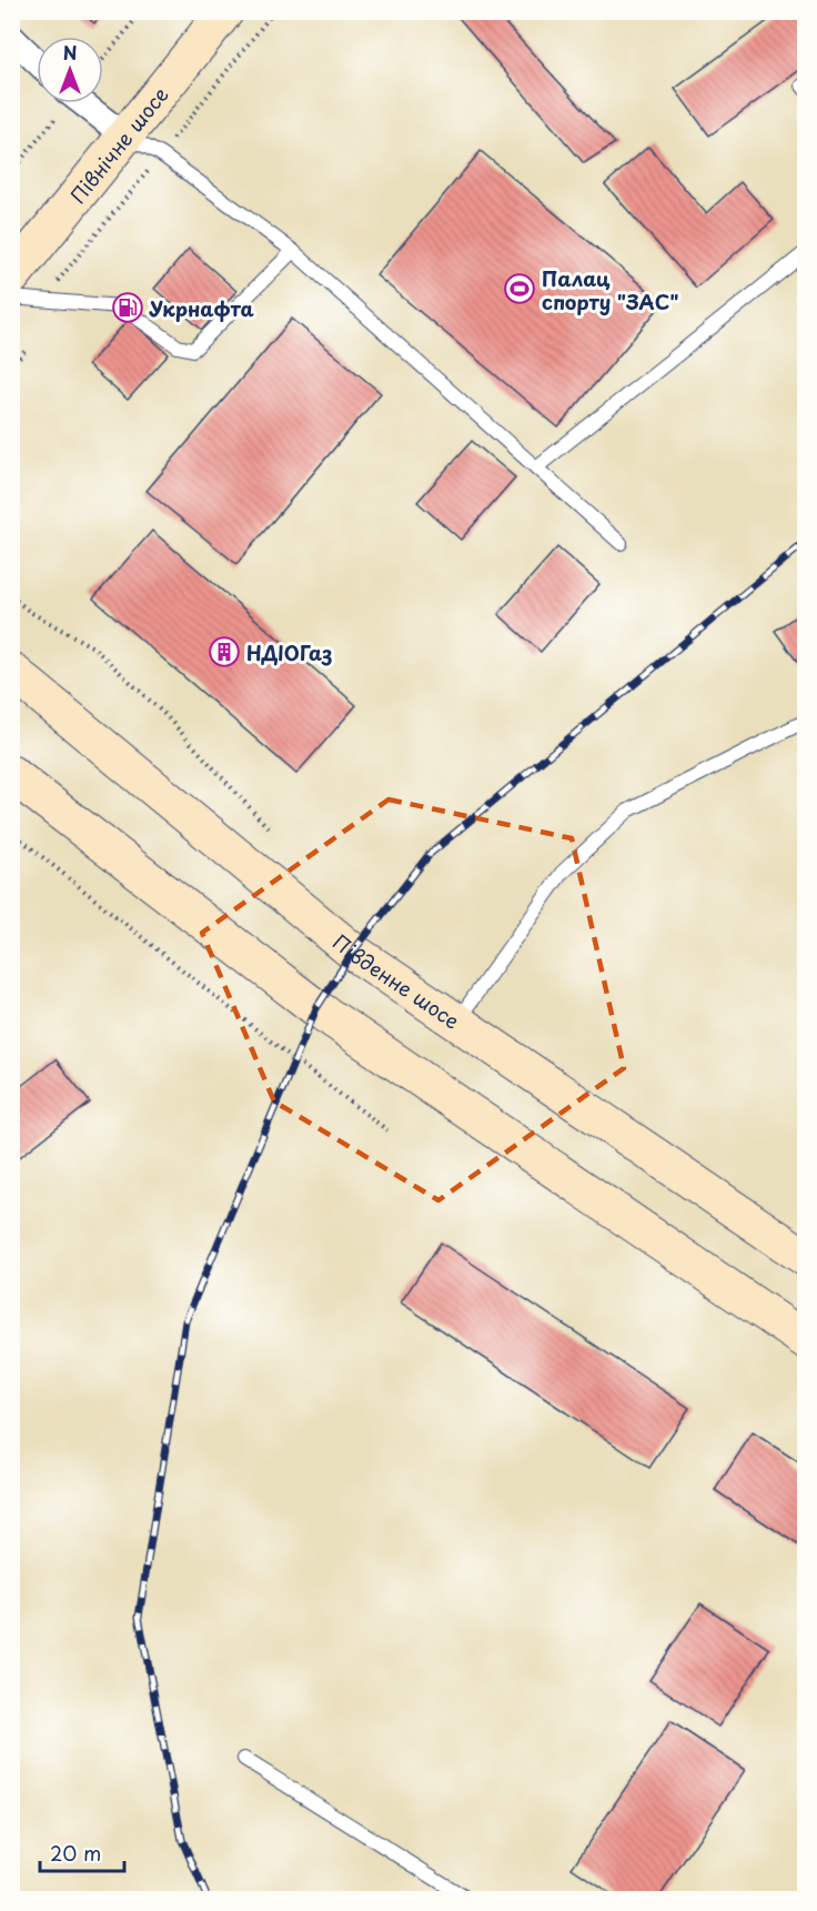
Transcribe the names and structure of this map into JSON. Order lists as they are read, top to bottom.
{
  "streets": {
    "main road": ["Північне шосе", "Південне шосе"]
  },
  "places": {
    "sports": ["Палац спорту \"ЗАС\""],
    "fuel station": ["Укрнафта"],
    "building": ["НДІОГаз"]
  },
  "scale_bar": "20 m",
  "north": "top"
}
